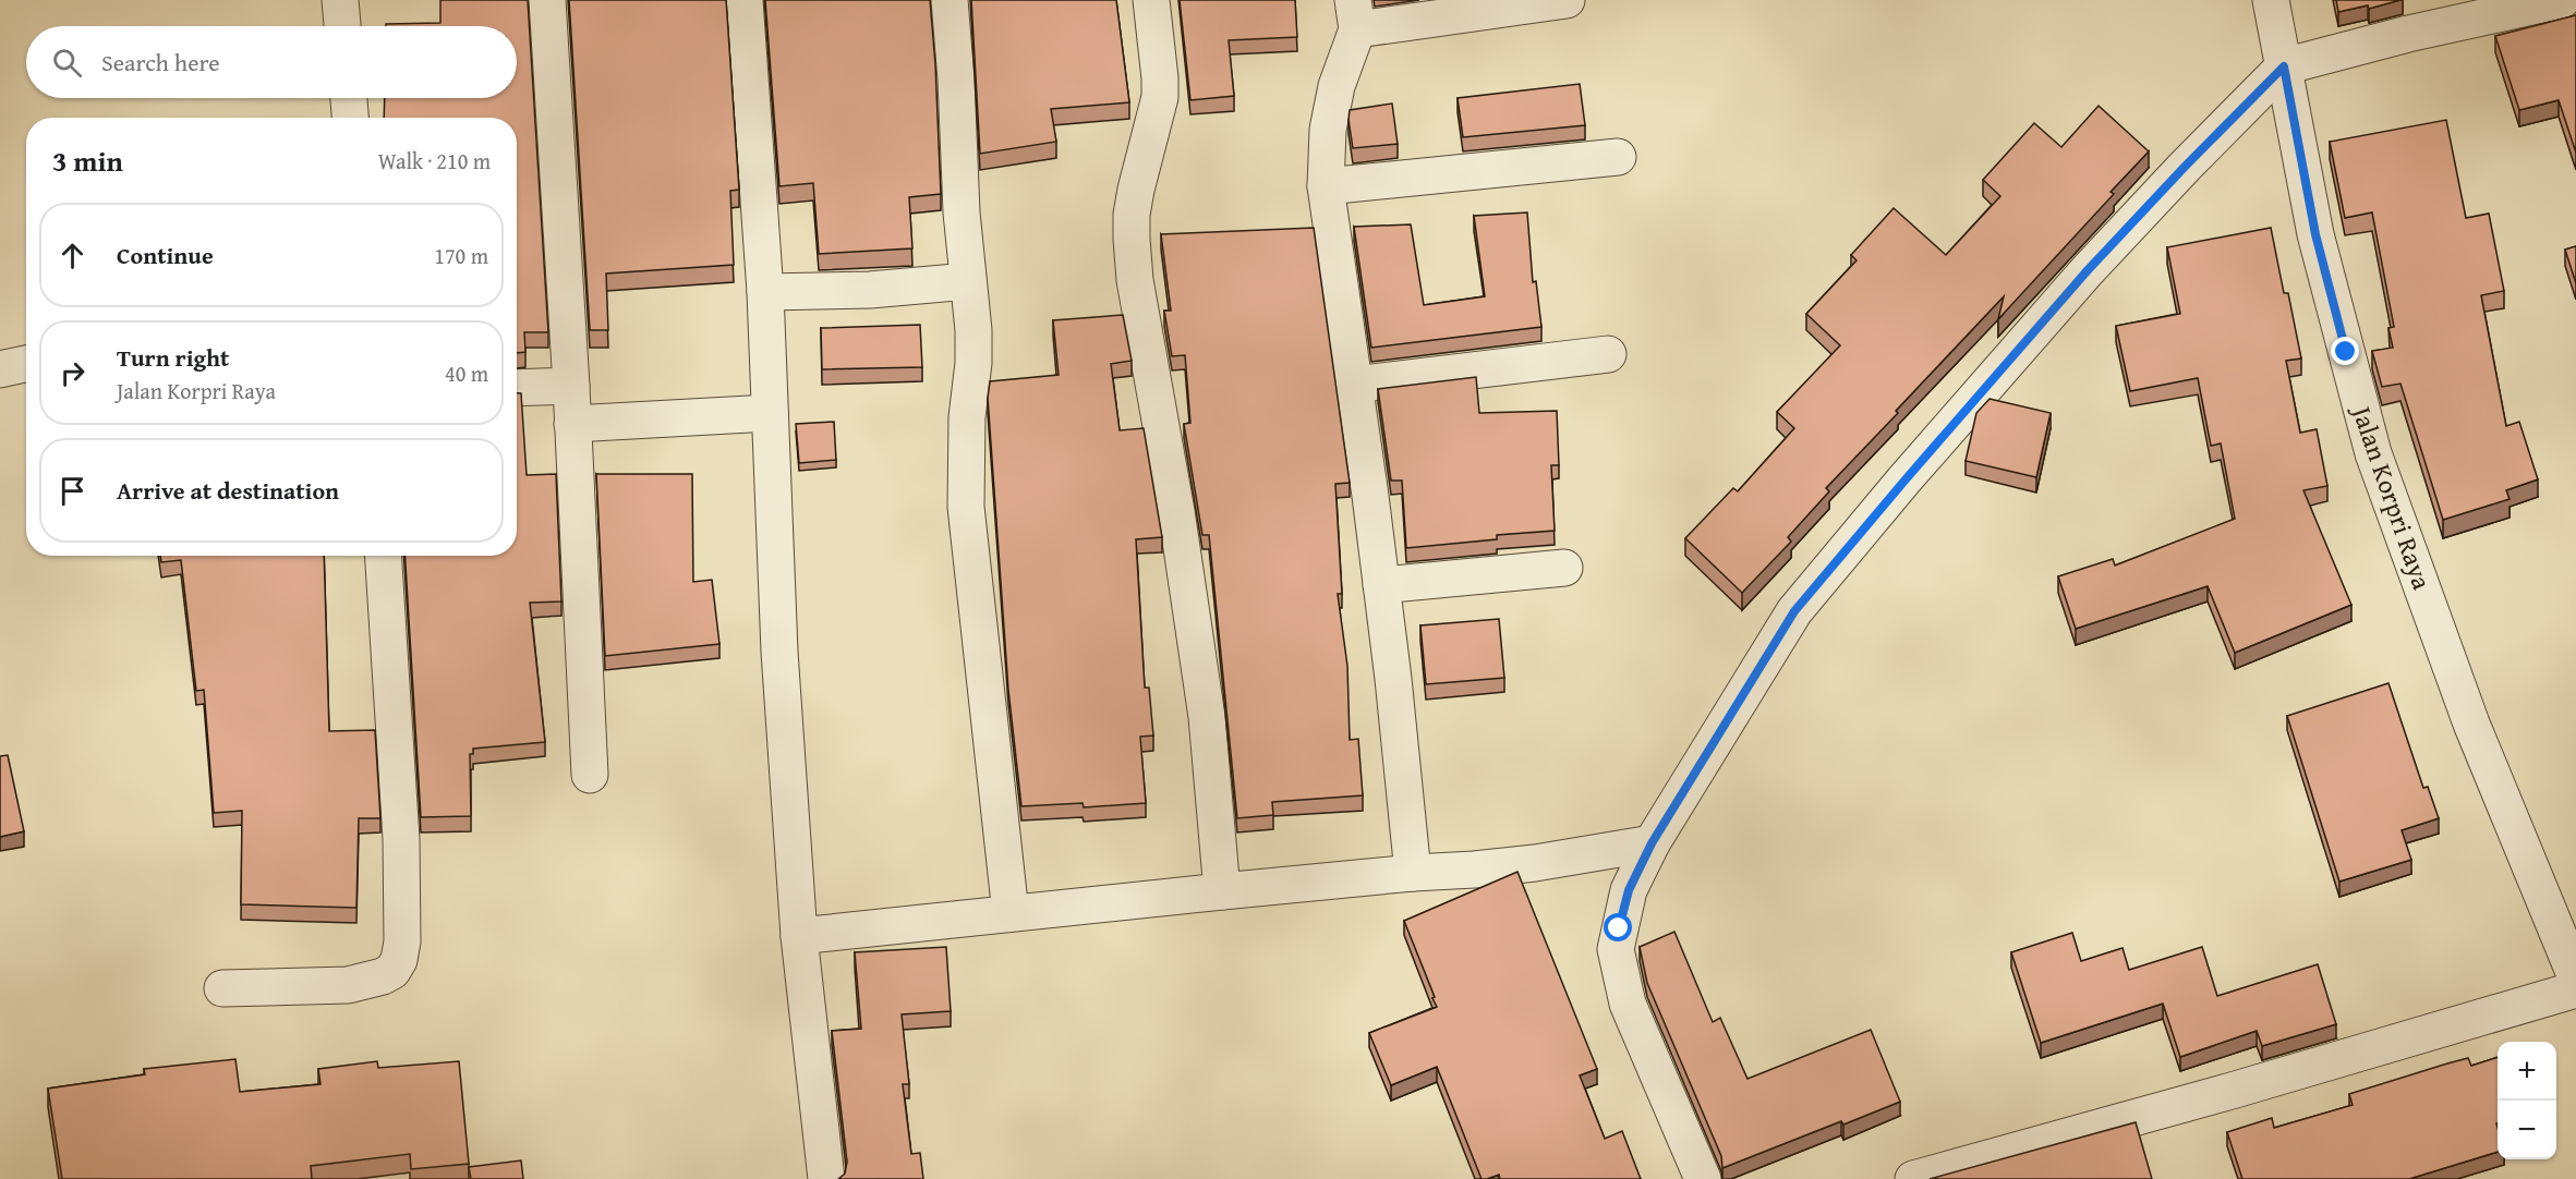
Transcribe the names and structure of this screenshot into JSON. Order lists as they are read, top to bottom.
{
  "streets": {
    "street": ["Jalan Korpri Raya"]
  },
  "page": {
    "search": "Search here",
    "heading": ["3 min", "Walk · 210 m"],
    "list": [
      ["Continue", "170 m"],
      ["Turn right", "Jalan Korpri Raya", "40 m"],
      "Arrive at destination"
    ],
    "map_buttons": ["+", "−"]
  }
}
